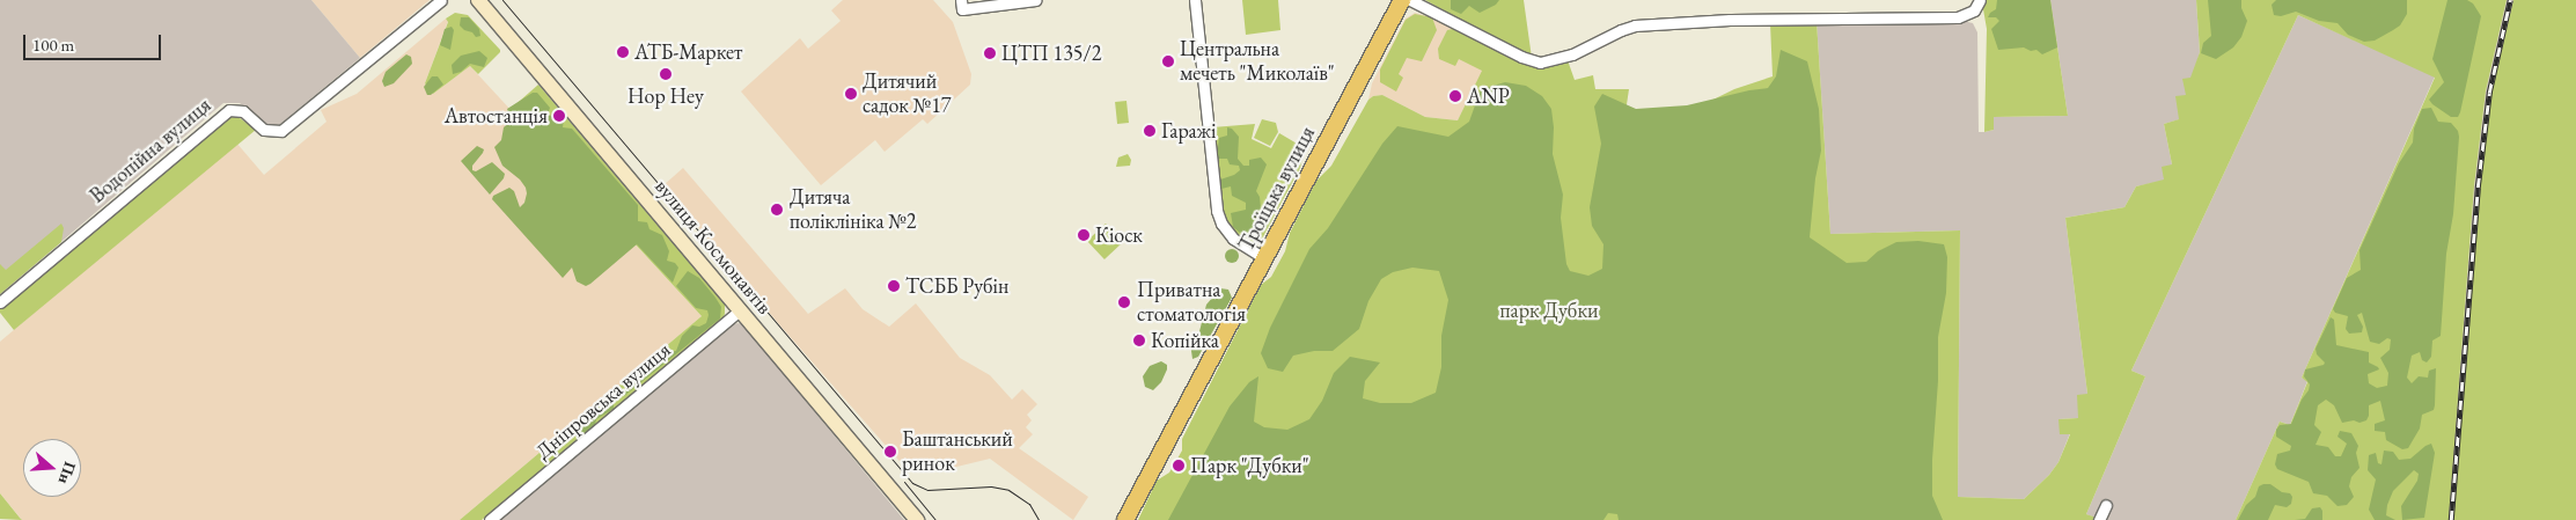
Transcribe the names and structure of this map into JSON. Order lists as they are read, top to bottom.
{
  "streets": {
    "main road": ["Троїцька вулиця", "вулиця Космонавтів"],
    "street": ["Водопійна вулиця", "Дніпровська вулиця"]
  },
  "crossings": [
    ["вулиця Космонавтів", "Дніпровська вулиця"]
  ],
  "parks": ["парк Дубки"],
  "places": [
    "АТБ-Маркет",
    "ЦТП 135/2",
    "Центральна мечеть \"Миколаїв\"",
    "Hop Hey",
    "Дитячий садок №17",
    "ANP",
    "Автостанція",
    "Гаражі",
    "Дитяча поліклініка №2",
    "Кіоск",
    "ТСББ Рубін",
    "Приватна стоматологія",
    "Копійка",
    "Баштанський ринок",
    "Парк \"Дубки\""
  ],
  "scale_bar": "100 m",
  "north": "right"
}
